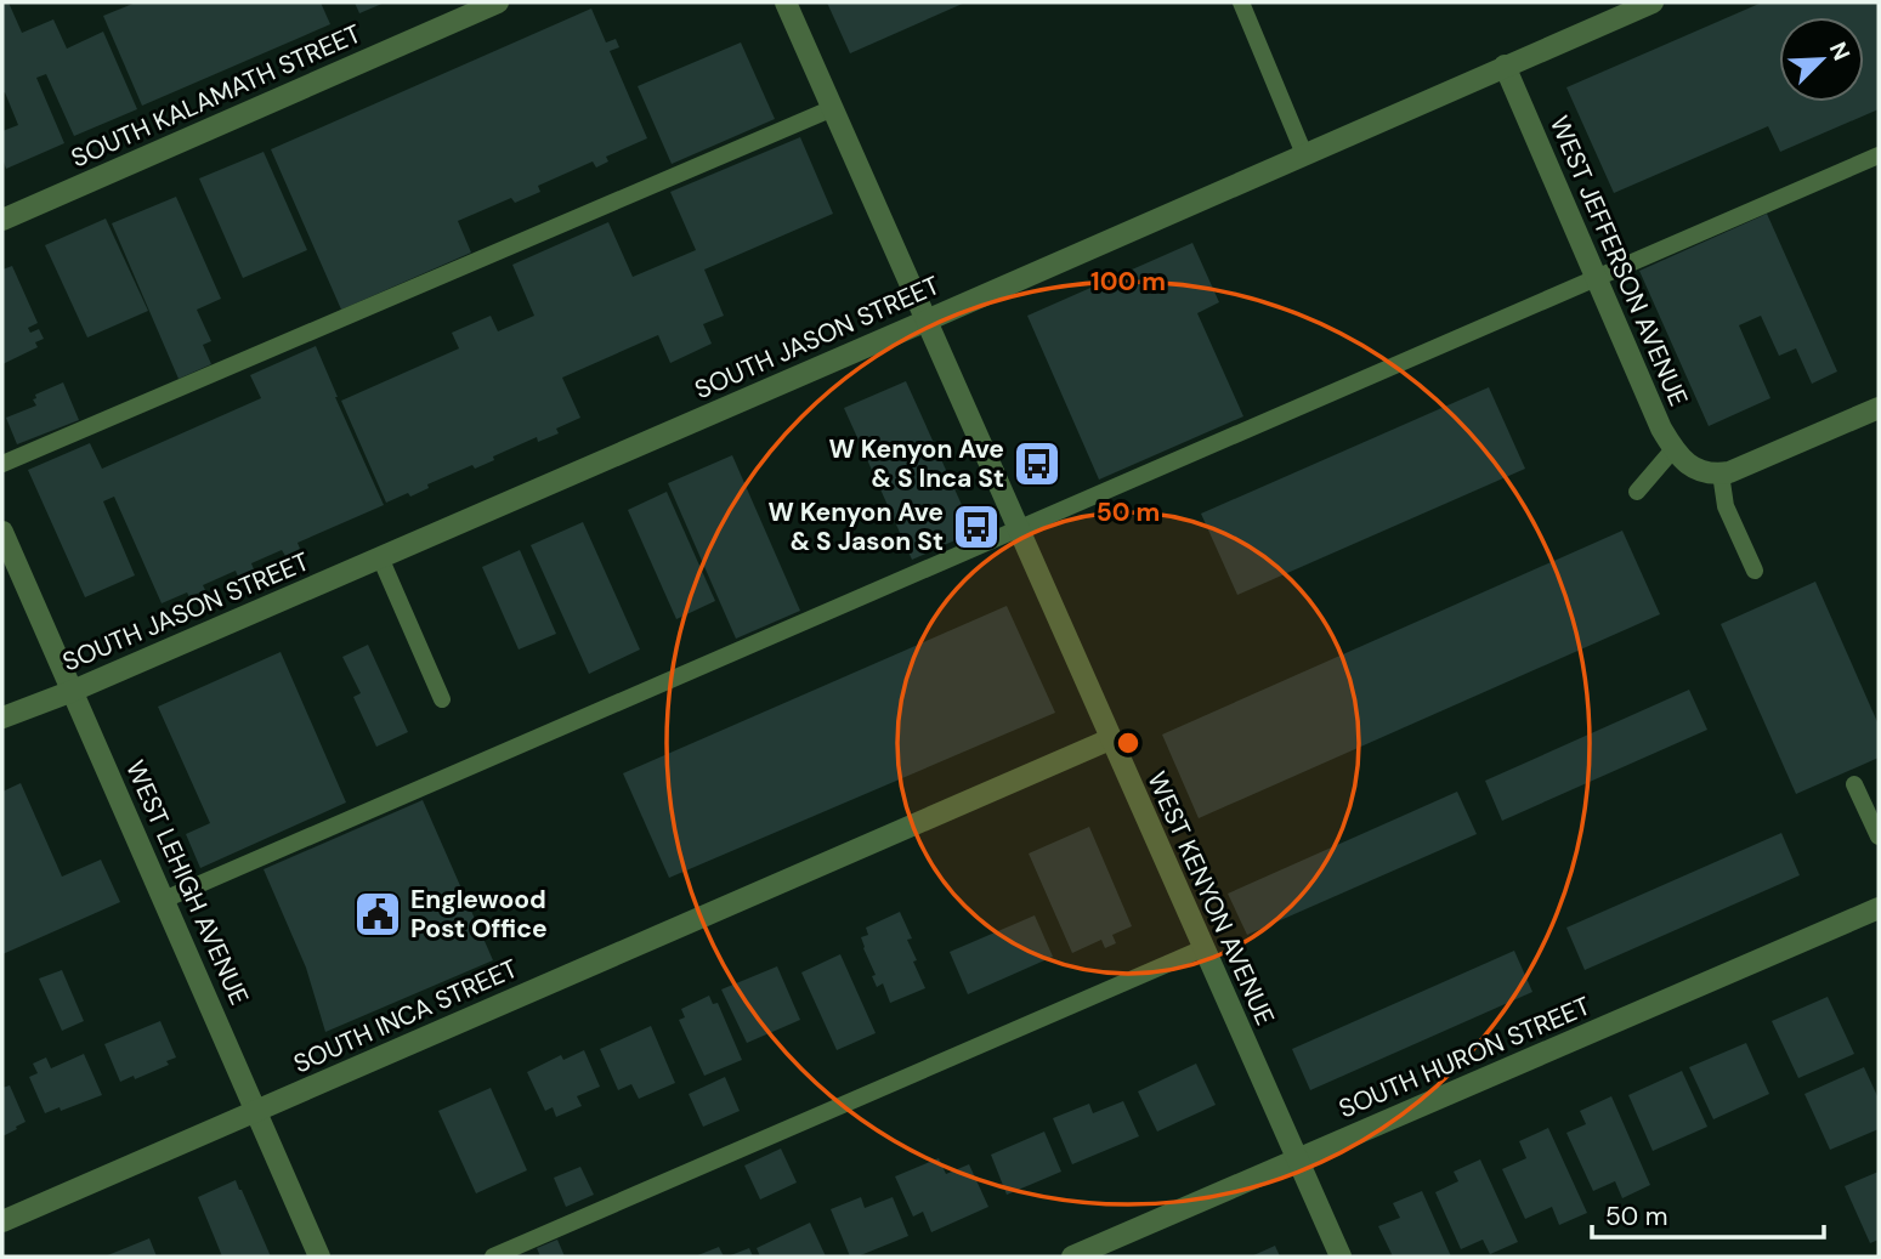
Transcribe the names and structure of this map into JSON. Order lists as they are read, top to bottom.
{
  "streets": {
    "street": [
      "SOUTH KALAMATH STREET",
      "WEST JEFFERSON AVENUE",
      "SOUTH JASON STREET",
      "WEST LEHIGH AVENUE",
      "WEST KENYON AVENUE",
      "SOUTH INCA STREET",
      "SOUTH HURON STREET"
    ]
  },
  "crossings": [
    ["WEST JEFFERSON AVENUE", "SOUTH JASON STREET"],
    ["SOUTH JASON STREET", "WEST LEHIGH AVENUE"],
    ["SOUTH JASON STREET", "WEST KENYON AVENUE"],
    ["WEST LEHIGH AVENUE", "SOUTH INCA STREET"],
    ["WEST KENYON AVENUE", "SOUTH INCA STREET"],
    ["WEST KENYON AVENUE", "SOUTH HURON STREET"]
  ],
  "places": {
    "bus stop": ["W Kenyon Ave & S Inca St", "W Kenyon Ave & S Jason St"],
    "public building": ["Englewood Post Office"]
  },
  "scale_bar": "50 m",
  "north": "top right",
  "rings": ["100 m", "50 m"]
}
